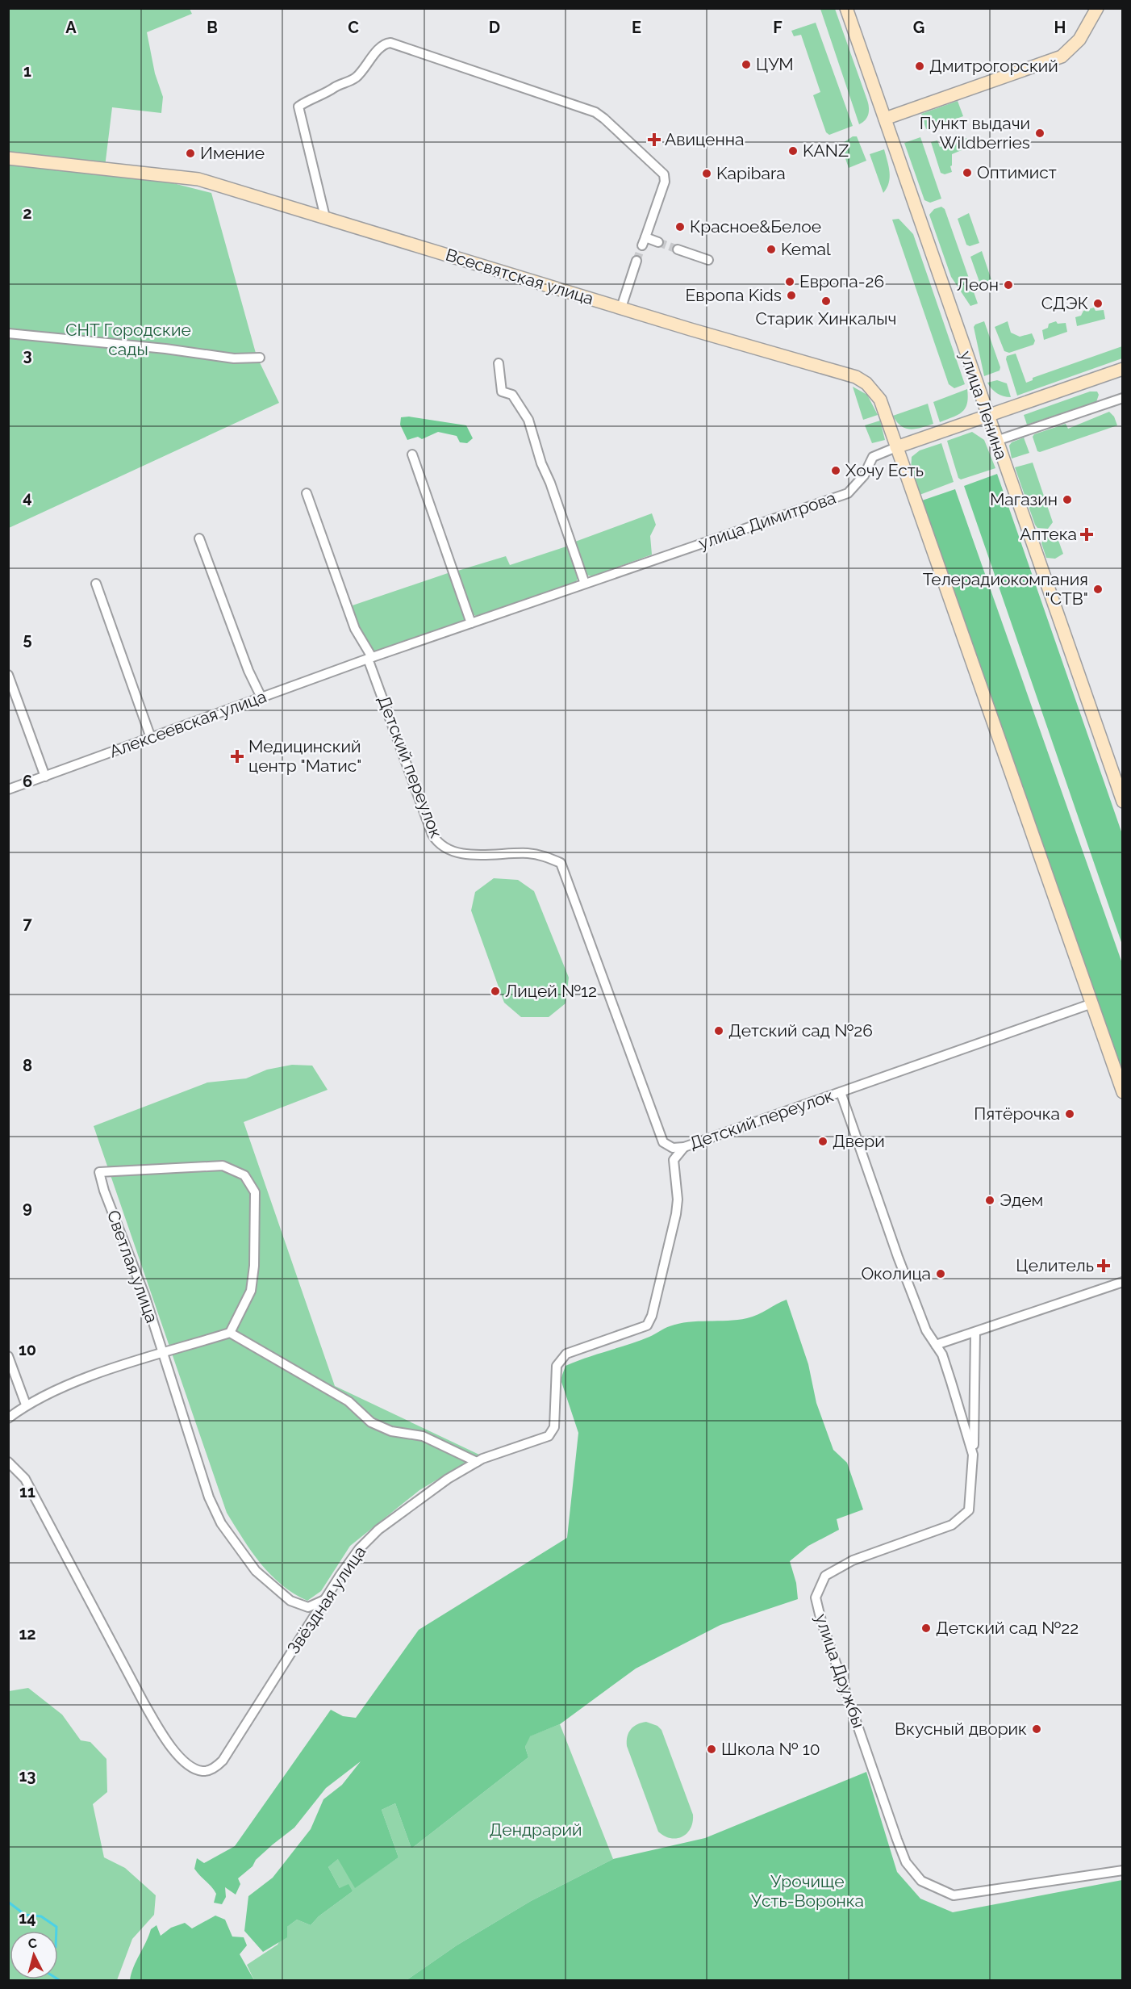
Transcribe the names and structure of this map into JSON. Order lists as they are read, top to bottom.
{
  "streets": {
    "street": [
      "Всесвятская улица",
      "улица Ленина",
      "улица Димитрова",
      "Алексеевская улица",
      "Детский переулок",
      "Светлая улица",
      "Звёздная улица",
      "улица Дружбы"
    ]
  },
  "crossings": [
    ["Всесвятская улица", "улица Димитрова"],
    ["Алексеевская улица", "Детский переулок"],
    ["Детский переулок", "Звёздная улица"],
    ["Детский переулок", "улица Дружбы"],
    ["Светлая улица", "Звёздная улица"]
  ],
  "parks": ["СНТ Городские сады", "Дендрарий", "Урочище Усть-Воронка"],
  "places": {
    "other": [
      "ЦУМ",
      "Дмитрогорский",
      "Пункт выдачи Wildberries",
      "KANZ",
      "Имение",
      "Оптимист",
      "Kapibara",
      "Красное&Белое",
      "Kemal",
      "Европа-26",
      "Леон",
      "Европа Kids",
      "Старик Хинкалыч",
      "СДЭК",
      "Хочу Есть",
      "Магазин",
      "Телерадиокомпания \"СТВ\"",
      "Лицей №12",
      "Детский сад №26",
      "Пятёрочка",
      "Двери",
      "Эдем",
      "Околица",
      "Детский сад №22",
      "Вкусный дворик",
      "Школа № 10"
    ],
    "health": [
      "Авиценна",
      "Аптека",
      "Медицинский центр \"Матис\"",
      "Целитель"
    ]
  },
  "north": "top",
  "grid": {
    "columns": [
      "A",
      "B",
      "C",
      "D",
      "E",
      "F",
      "G",
      "H"
    ],
    "rows": [
      "1",
      "2",
      "3",
      "4",
      "5",
      "6",
      "7",
      "8",
      "9",
      "10",
      "11",
      "12",
      "13",
      "14"
    ]
  }
}
